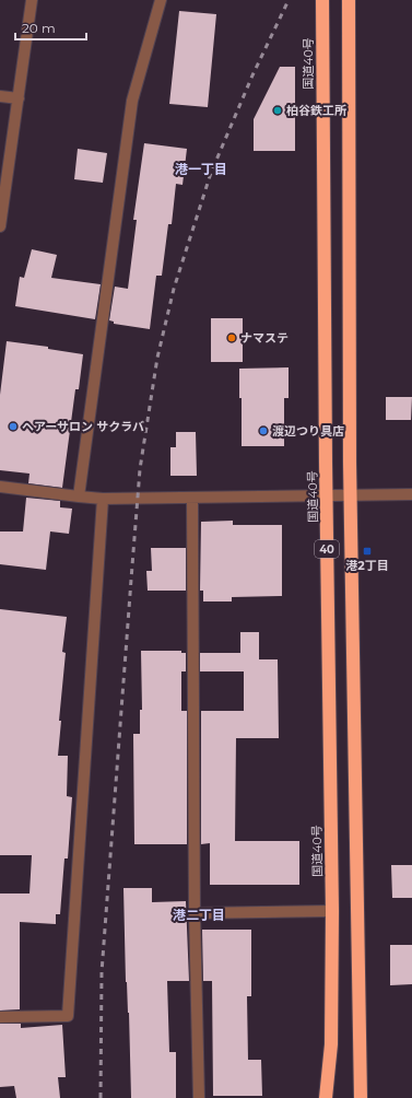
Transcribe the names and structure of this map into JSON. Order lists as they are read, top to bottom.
{
  "streets": {
    "highway": ["国道40号", "40"]
  },
  "districts": ["港一丁目", "港二丁目"],
  "places": {
    "other": [
      "柏谷鉄工所",
      "ナマステ",
      "ヘアーサロン サクラバ",
      "渡辺つり具店"
    ],
    "transit": ["港2丁目"]
  },
  "scale_bar": "20 m"
}
